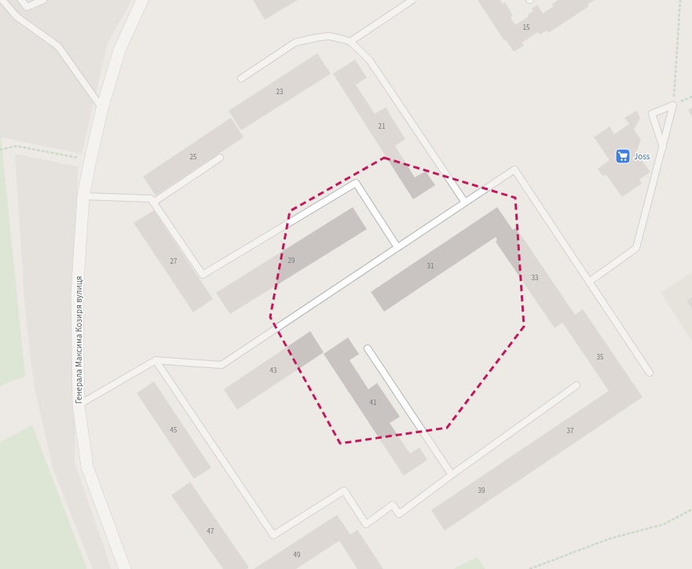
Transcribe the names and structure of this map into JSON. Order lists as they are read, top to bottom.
{
  "streets": {
    "street": ["Генерала Максима Козиря вулиця"]
  },
  "places": {
    "supermarket": ["Joss"]
  },
  "house_numbers": [
    "15",
    "23",
    "21",
    "25",
    "29",
    "27",
    "31",
    "33",
    "35",
    "43",
    "41",
    "45",
    "37",
    "39",
    "47",
    "49"
  ]
}
